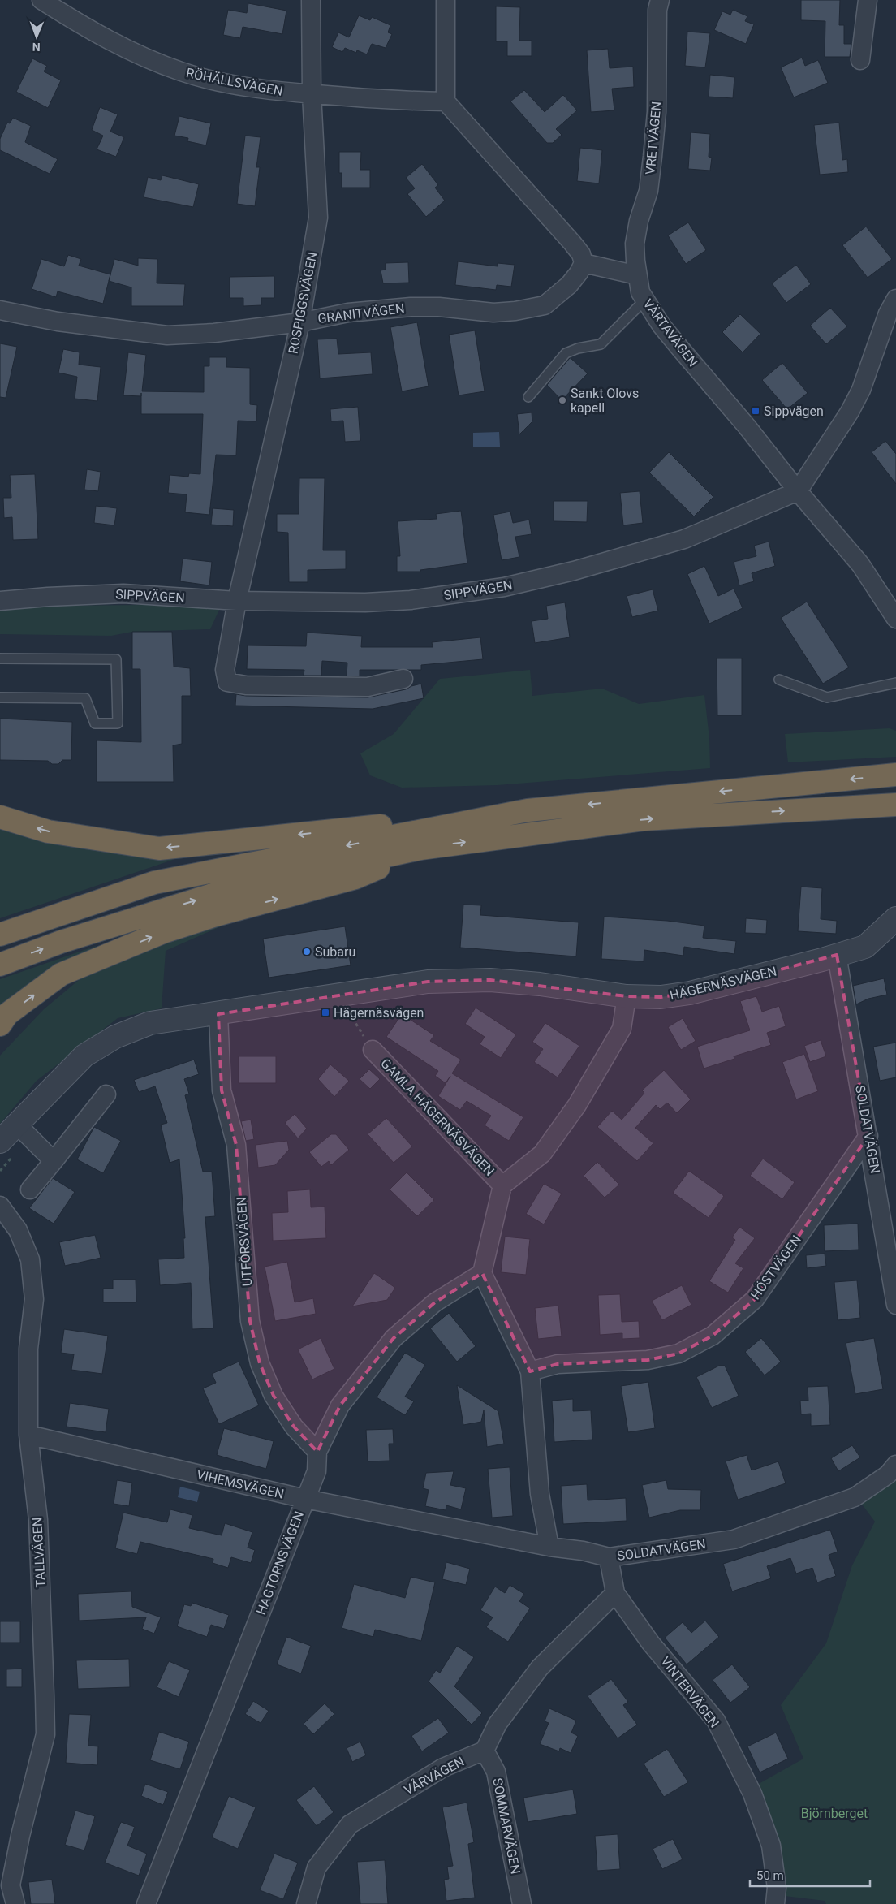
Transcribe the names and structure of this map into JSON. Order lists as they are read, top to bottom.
{
  "streets": {
    "street": [
      "RÖHÄLLSVÄGEN",
      "VRETVÄGEN",
      "ROSPIGGSVÄGEN",
      "GRANITVÄGEN",
      "VÄRTAVÄGEN",
      "SIPPVÄGEN",
      "HÄGERNÄSVÄGEN",
      "GAMLA HÄGERNÄSVÄGEN",
      "SOLDATVÄGEN",
      "UTFÖRSVÄGEN",
      "HÖSTVÄGEN",
      "VIHEMSVÄGEN",
      "TALLVÄGEN",
      "HAGTORNSVÄGEN",
      "VINTERVÄGEN",
      "VÅRVÄGEN",
      "SOMMARVÄGEN"
    ]
  },
  "crossings": [
    ["RÖHÄLLSVÄGEN", "ROSPIGGSVÄGEN"],
    ["VRETVÄGEN", "VÄRTAVÄGEN"],
    ["ROSPIGGSVÄGEN", "GRANITVÄGEN"],
    ["ROSPIGGSVÄGEN", "SIPPVÄGEN"],
    ["VÄRTAVÄGEN", "SIPPVÄGEN"],
    ["HÄGERNÄSVÄGEN", "GAMLA HÄGERNÄSVÄGEN"],
    ["HÄGERNÄSVÄGEN", "SOLDATVÄGEN"],
    ["HÄGERNÄSVÄGEN", "UTFÖRSVÄGEN"],
    ["GAMLA HÄGERNÄSVÄGEN", "HAGTORNSVÄGEN"],
    ["SOLDATVÄGEN", "HÖSTVÄGEN"],
    ["SOLDATVÄGEN", "VIHEMSVÄGEN"],
    ["SOLDATVÄGEN", "VINTERVÄGEN"],
    ["UTFÖRSVÄGEN", "HAGTORNSVÄGEN"],
    ["VIHEMSVÄGEN", "TALLVÄGEN"],
    ["VIHEMSVÄGEN", "HAGTORNSVÄGEN"],
    ["VÅRVÄGEN", "SOMMARVÄGEN"]
  ],
  "parks": ["Björnberget"],
  "places": {
    "other": ["Sankt Olovs kapell", "Subaru"],
    "transit": ["Sippvägen", "Hägernäsvägen"]
  },
  "scale_bar": "50 m",
  "north": "bottom"
}
